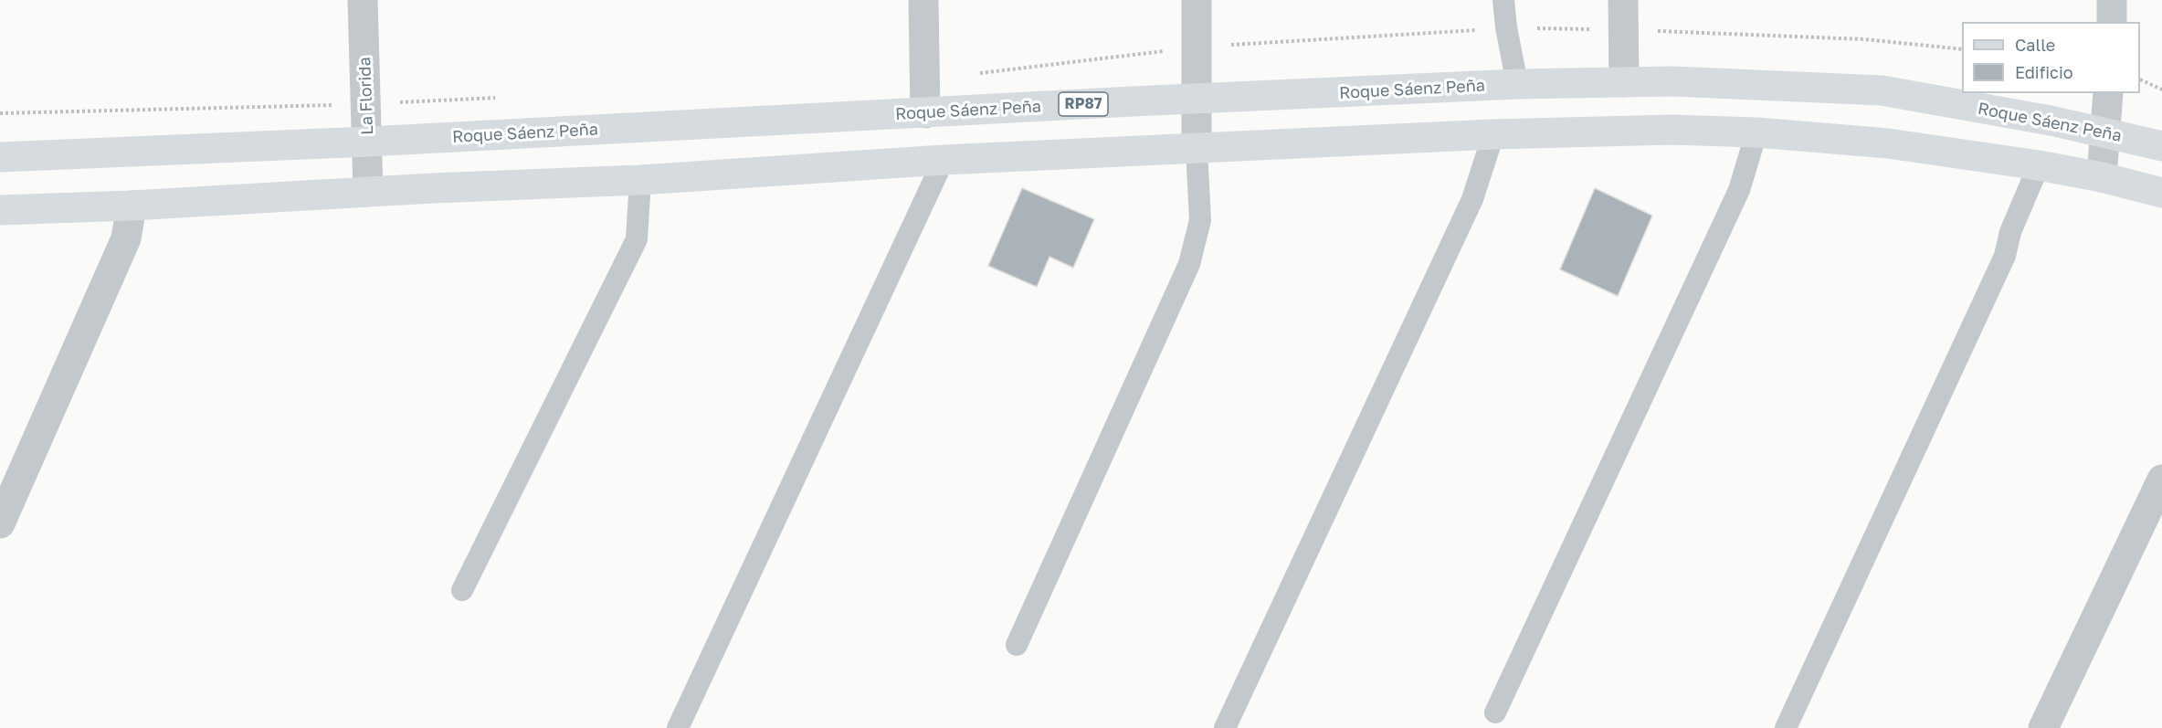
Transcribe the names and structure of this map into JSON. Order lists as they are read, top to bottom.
{
  "streets": {
    "main road": ["Roque Sáenz Peña", "RP87"],
    "street": ["La Florida"]
  },
  "crossings": [
    ["Roque Sáenz Peña", "La Florida"]
  ],
  "legend": ["Calle", "Edificio"]
}
